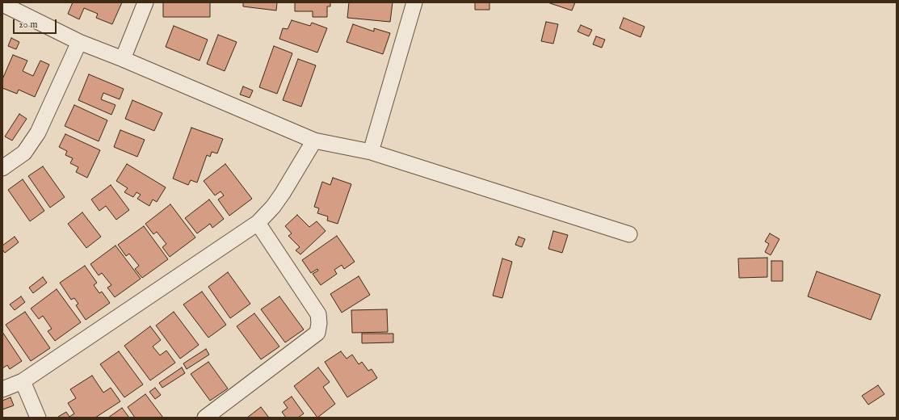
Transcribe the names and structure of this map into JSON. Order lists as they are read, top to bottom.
{
  "scale_bar": "20 m"
}
